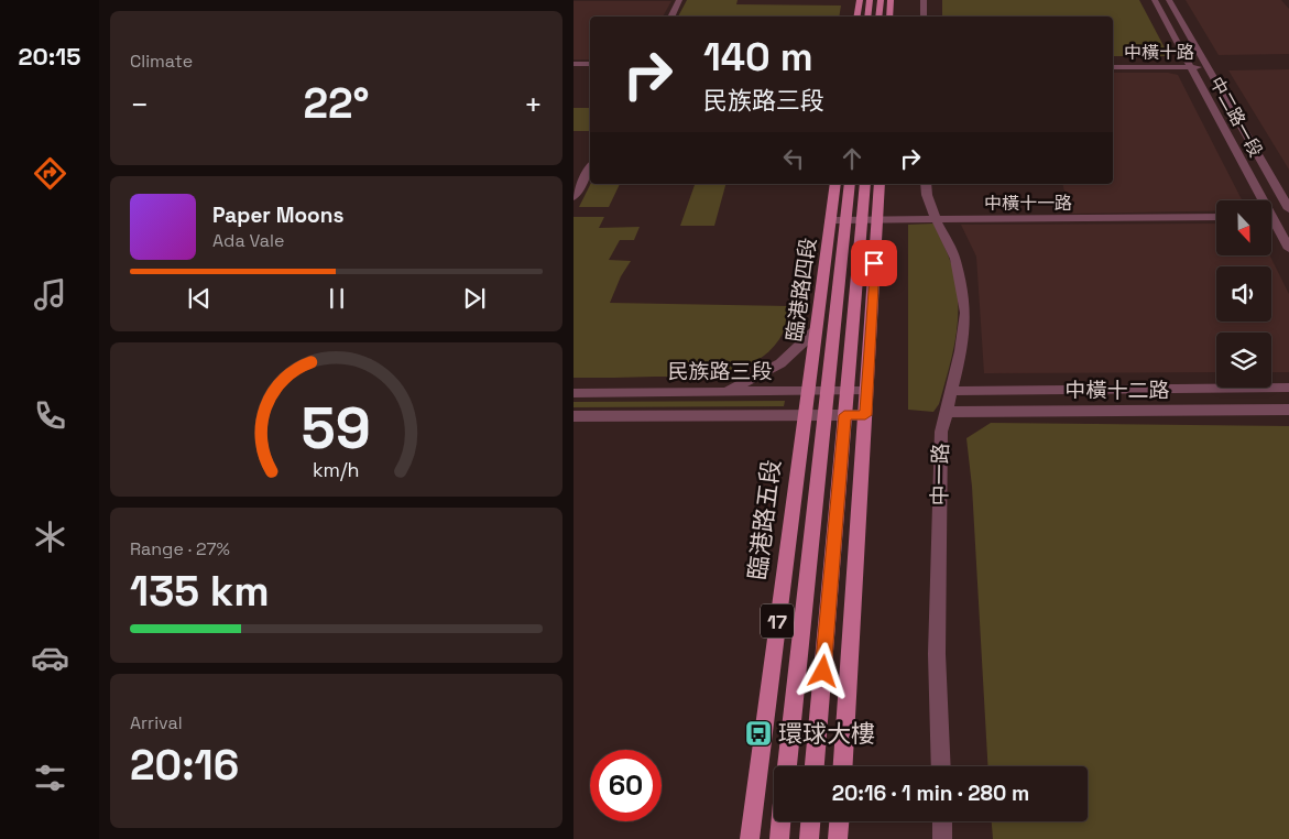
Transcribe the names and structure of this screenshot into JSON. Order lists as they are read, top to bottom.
{
  "streets": {
    "main road": ["臨港路四段", "臨港路五段", "17"],
    "street": [
      "中橫十路",
      "中二路一段",
      "中橫十一路",
      "民族路三段",
      "中橫十二路",
      "中一路"
    ]
  },
  "crossings": [
    ["中橫十路", "中二路一段"],
    ["中橫十一路", "臨港路四段"],
    ["中橫十一路", "中一路"],
    ["臨港路四段", "民族路三段"],
    ["臨港路四段", "臨港路五段"],
    ["臨港路四段", "17"],
    ["民族路三段", "臨港路五段"],
    ["民族路三段", "17"],
    ["中橫十二路", "中一路"]
  ],
  "places": {
    "bus stop": ["環球大樓"]
  },
  "north": "bottom",
  "page": {
    "tabs": "20:15",
    "tile": [
      "Climate",
      ["Range · 27%", "135 km"],
      ["Arrival", "20:16"]
    ],
    "turn": ["140 m", "民族路三段"],
    "heat": ["−", "22°", "+"],
    "song": ["Paper Moons", "Ada Vale"],
    "limit": "60",
    "trip": "20:16 · 1 min · 280 m",
    "gauge": ["59", "km/h"]
  }
}
